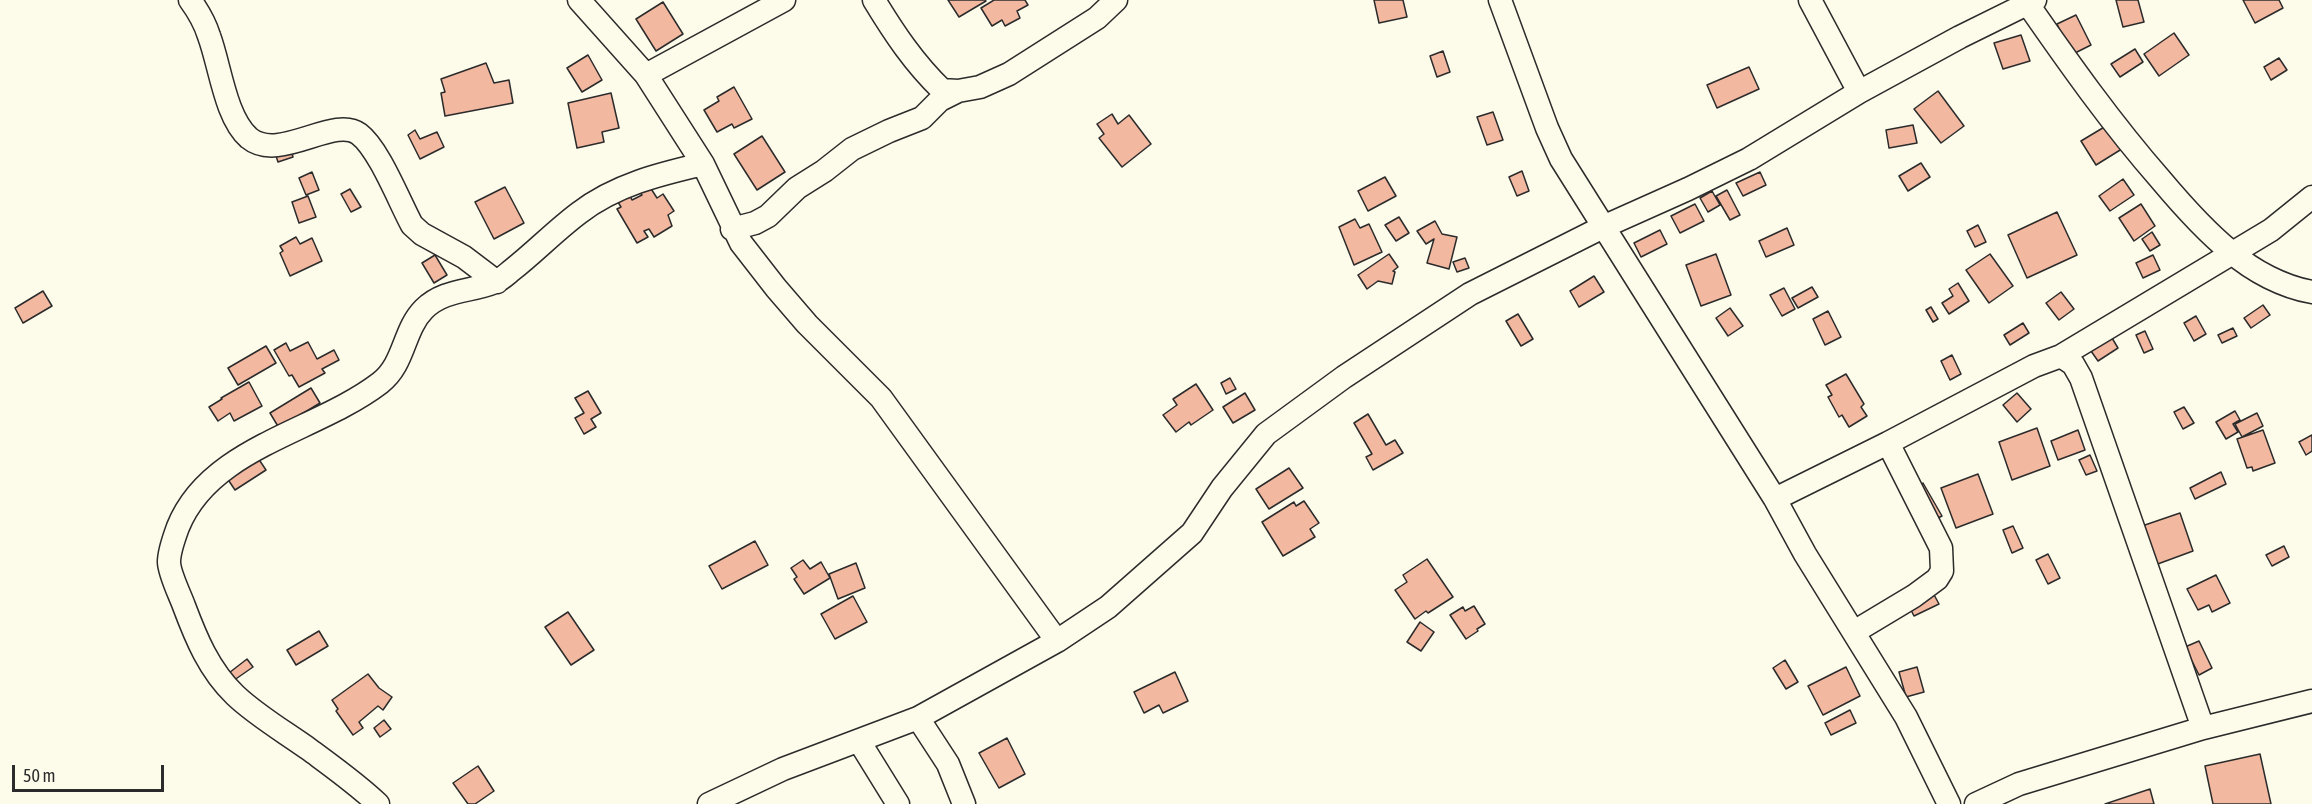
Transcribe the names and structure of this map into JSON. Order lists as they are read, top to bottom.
{
  "scale_bar": "50 m"
}
